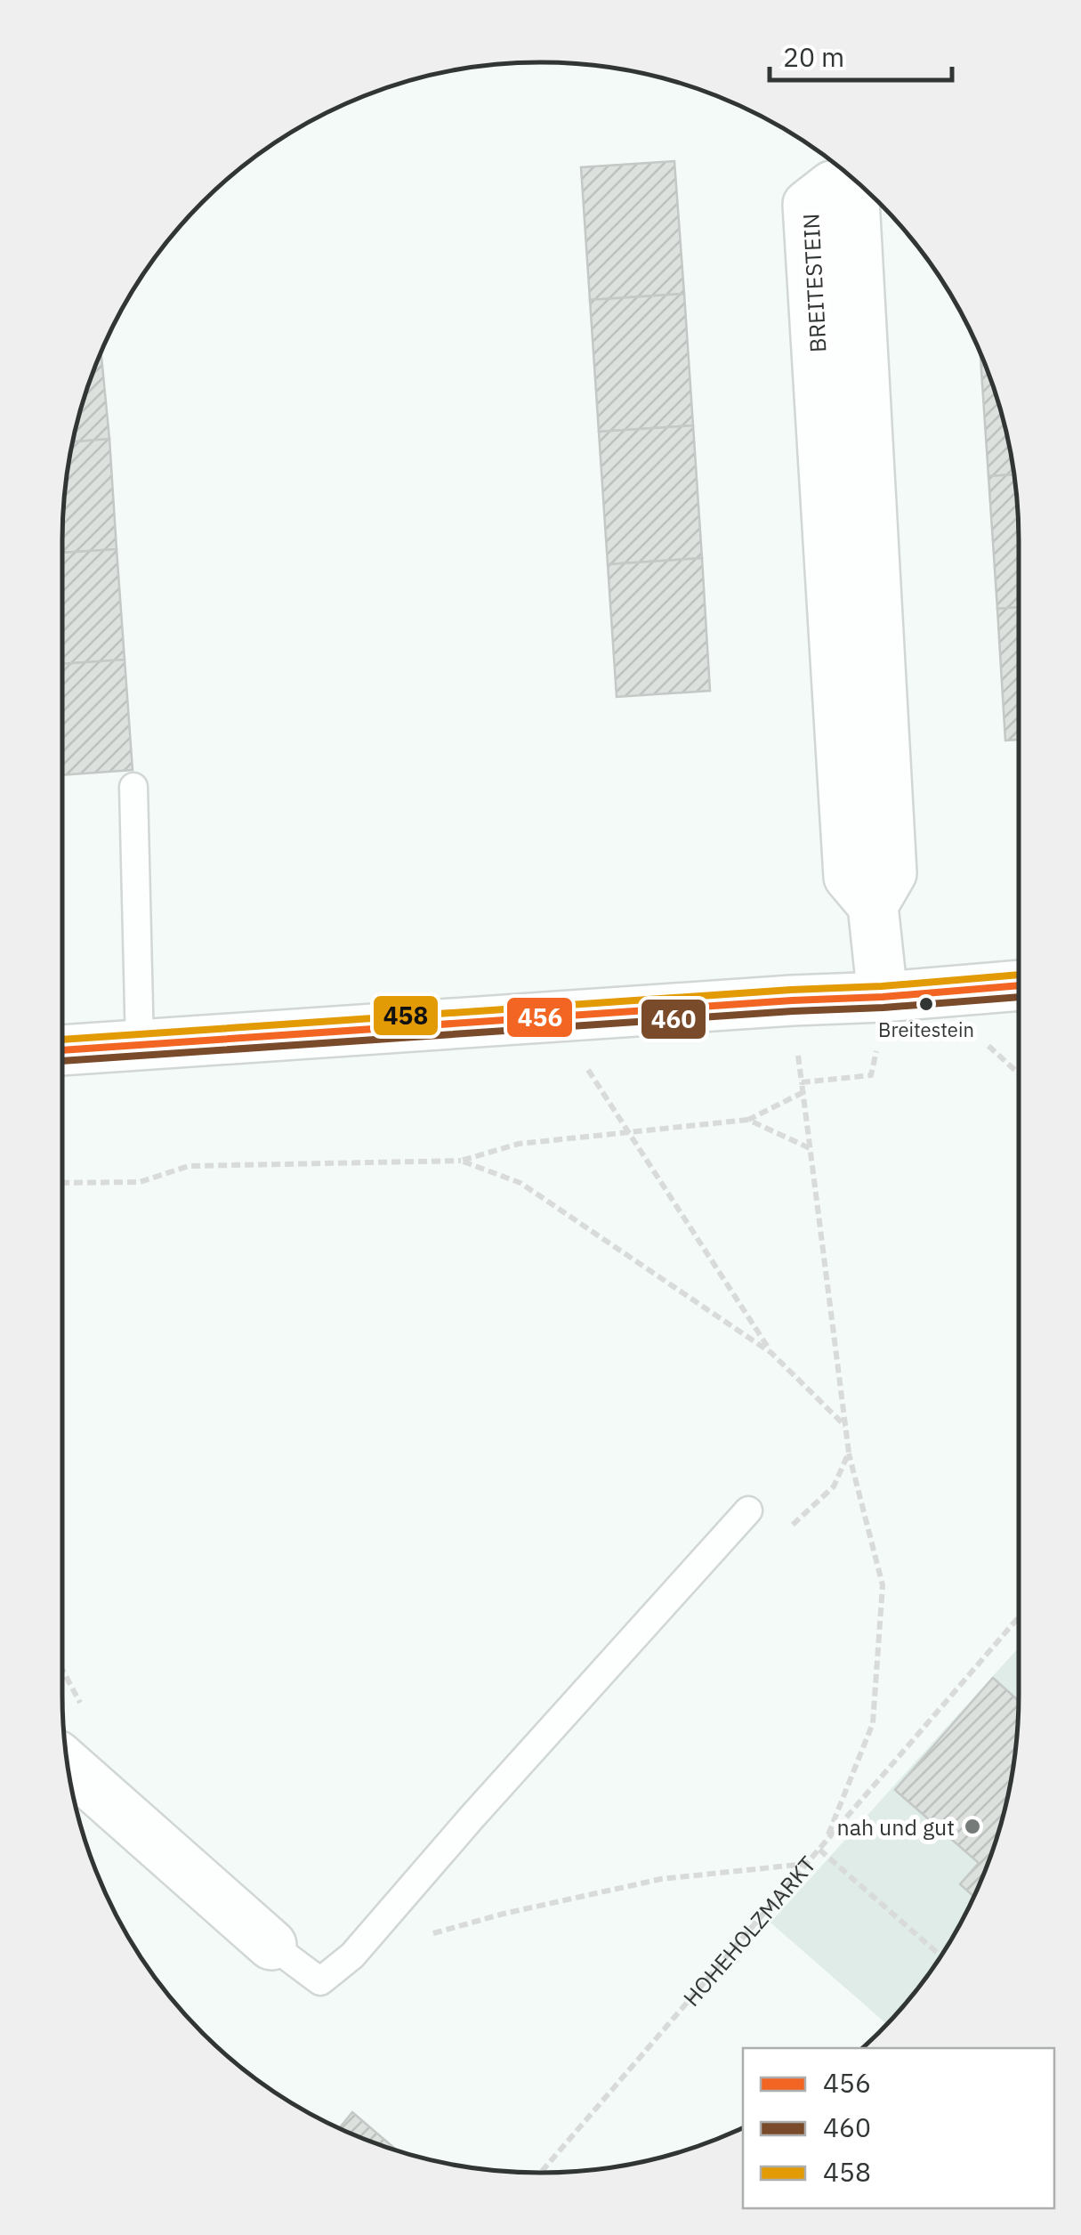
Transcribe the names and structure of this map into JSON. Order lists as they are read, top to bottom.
{
  "streets": {
    "street": ["BREITESTEIN"],
    "path": ["HOHEHOLZMARKT"]
  },
  "places": ["Breitestein", "nah und gut"],
  "lines": ["transit line 458", "transit line 456", "transit line 460"],
  "legend": ["456", "460", "458"],
  "scale_bar": "20 m"
}
